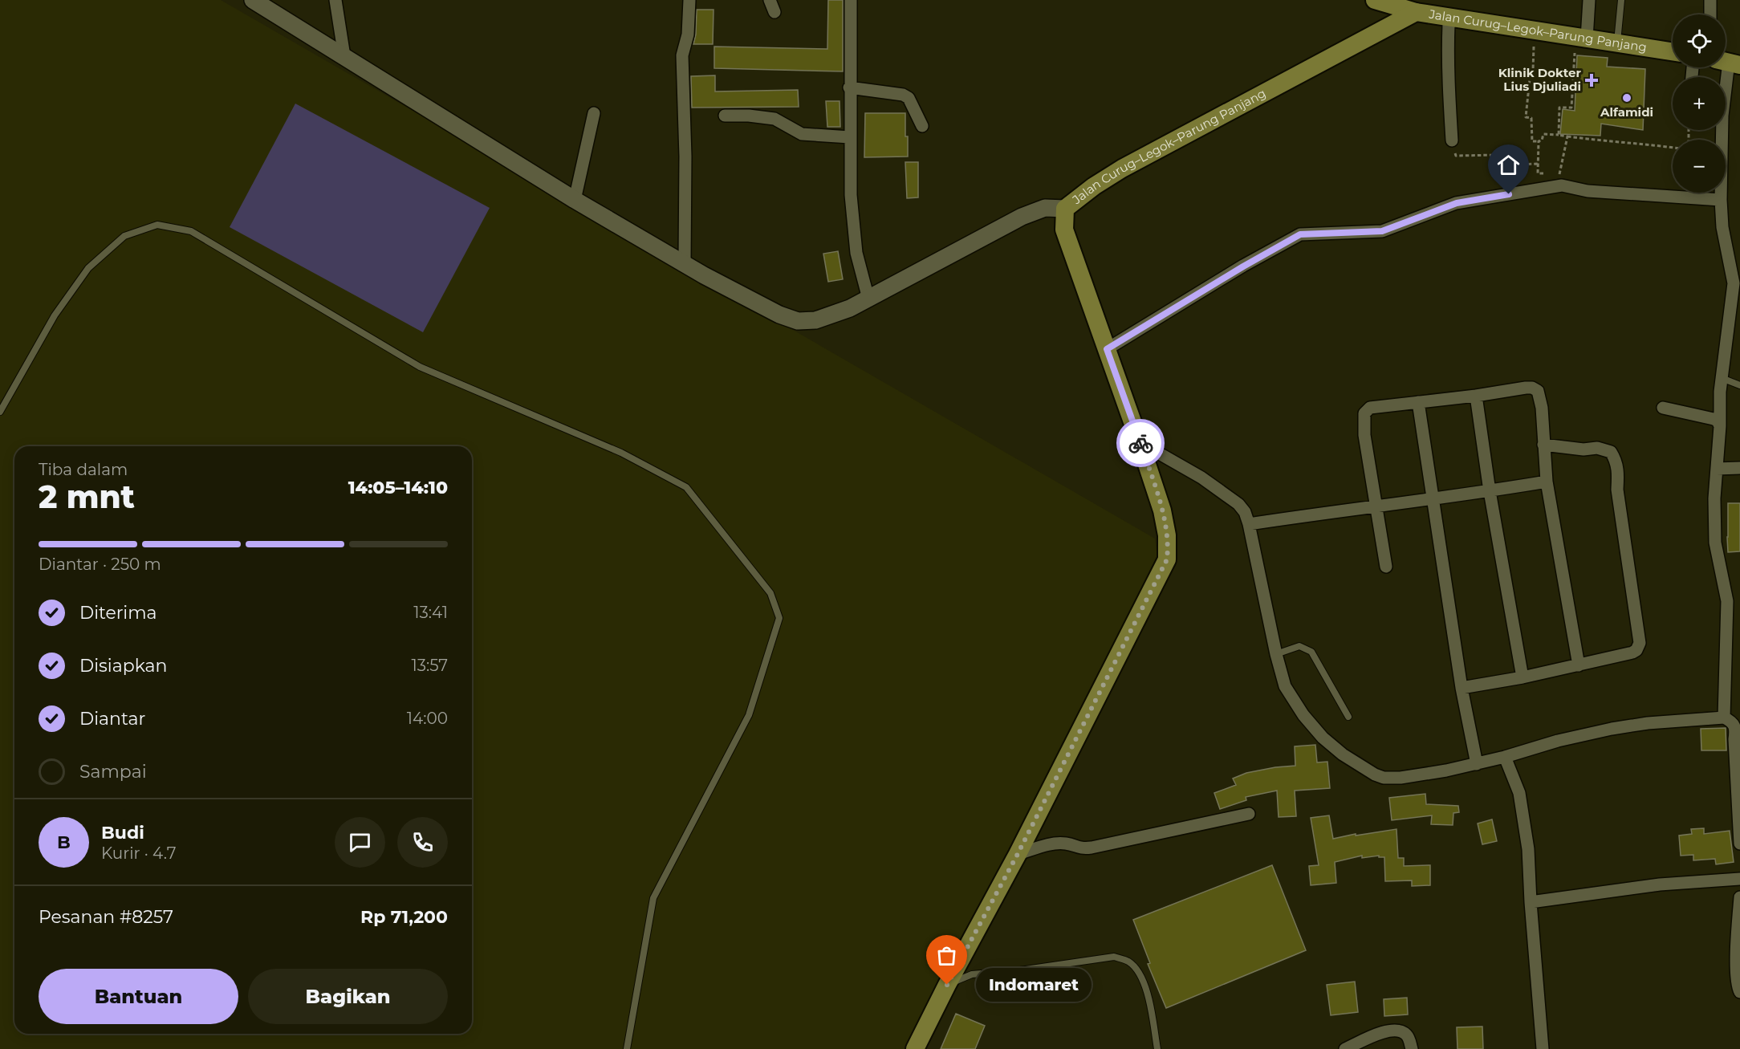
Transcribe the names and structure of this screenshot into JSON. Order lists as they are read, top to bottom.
{
  "streets": {
    "main road": ["Jalan Curug–Legok–Parung Panjang"]
  },
  "places": {
    "health": ["Klinik Dokter Lius Djuliadi"],
    "other": ["Alfamidi", "Indomaret"]
  },
  "page": {
    "map_buttons": ["+", "−"],
    "heading": ["2 mnt", "Tiba dalam", "14:05–14:10"],
    "panel": [
      "Budi",
      "Kurir · 4.7",
      "Pesanan #8257",
      "Rp 71,200"
    ],
    "bar": "Diantar · 250 m",
    "list": [
      ["Diterima", "13:41"],
      ["Disiapkan", "13:57"],
      ["Diantar", "14:00"],
      "Sampai"
    ],
    "round": "B",
    "buttons": ["Bantuan", "Bagikan"],
    "bubble": "Indomaret"
  }
}
